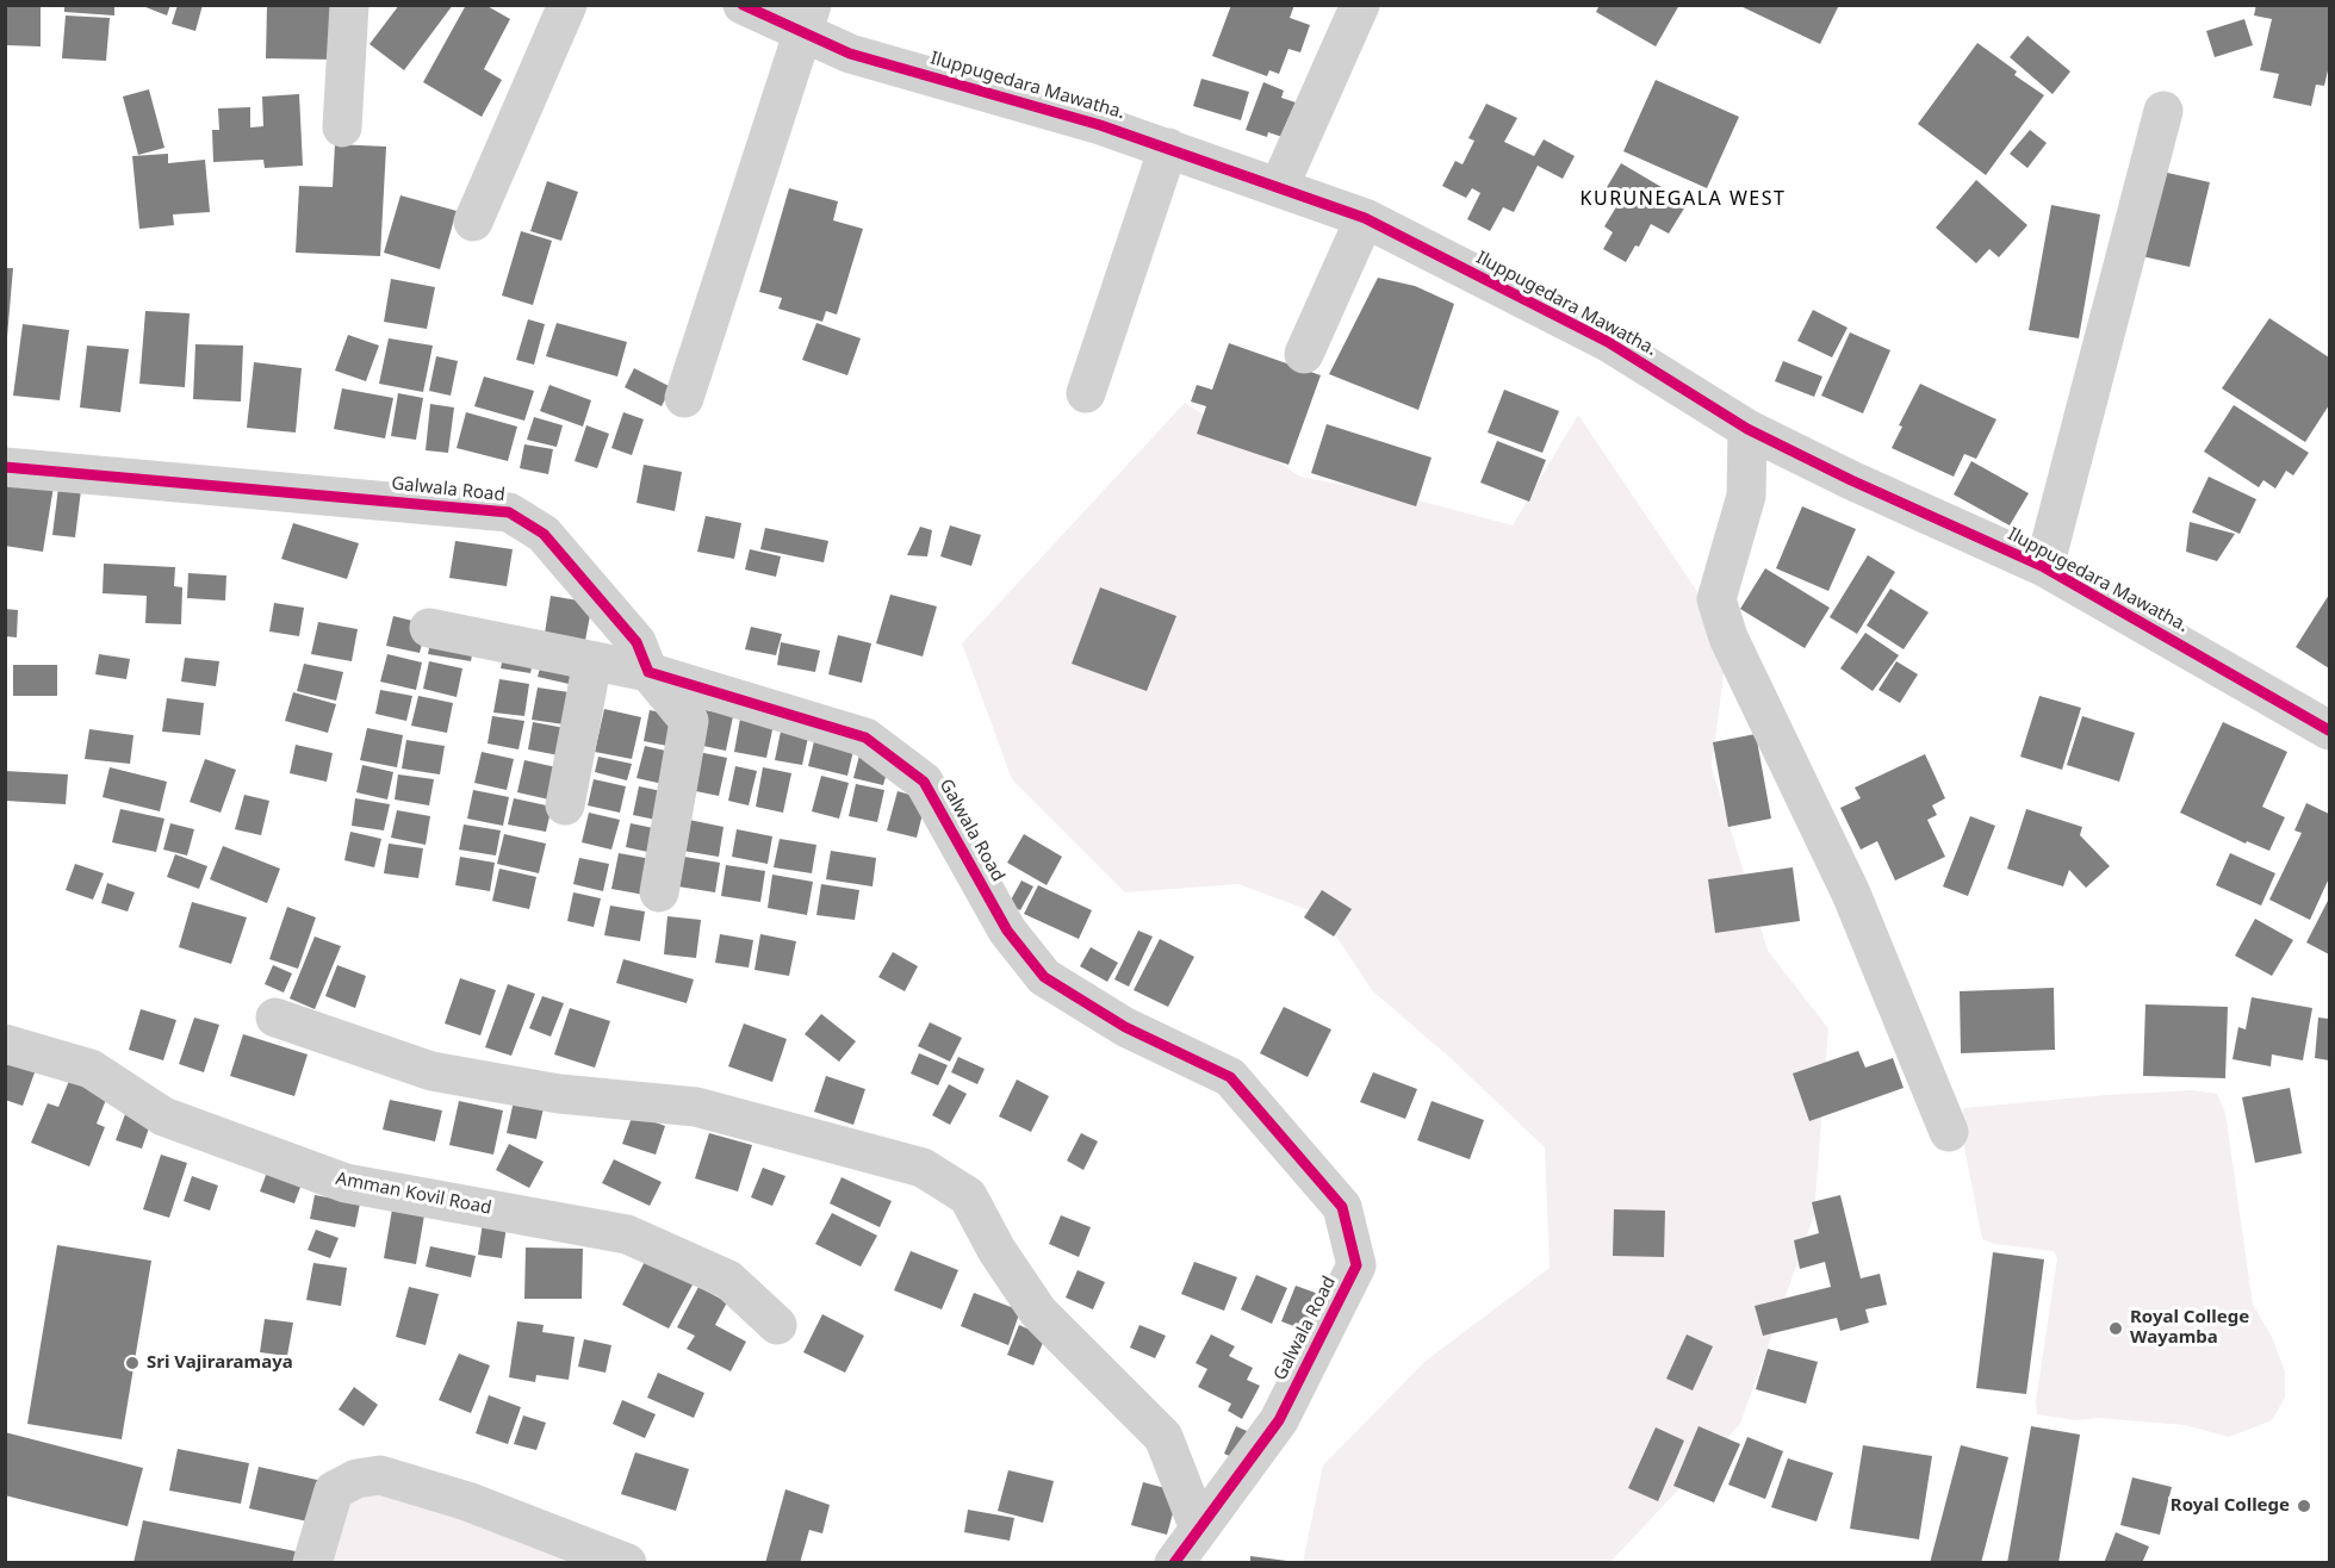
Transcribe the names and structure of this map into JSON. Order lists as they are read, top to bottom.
{
  "streets": {
    "street": ["Iluppugedara Mawatha.", "Galwala Road", "Amman Kovil Road"]
  },
  "districts": ["KURUNEGALA WEST"],
  "places": ["Royal College Wayamba", "Sri Vajiraramaya", "Royal College"]
}
